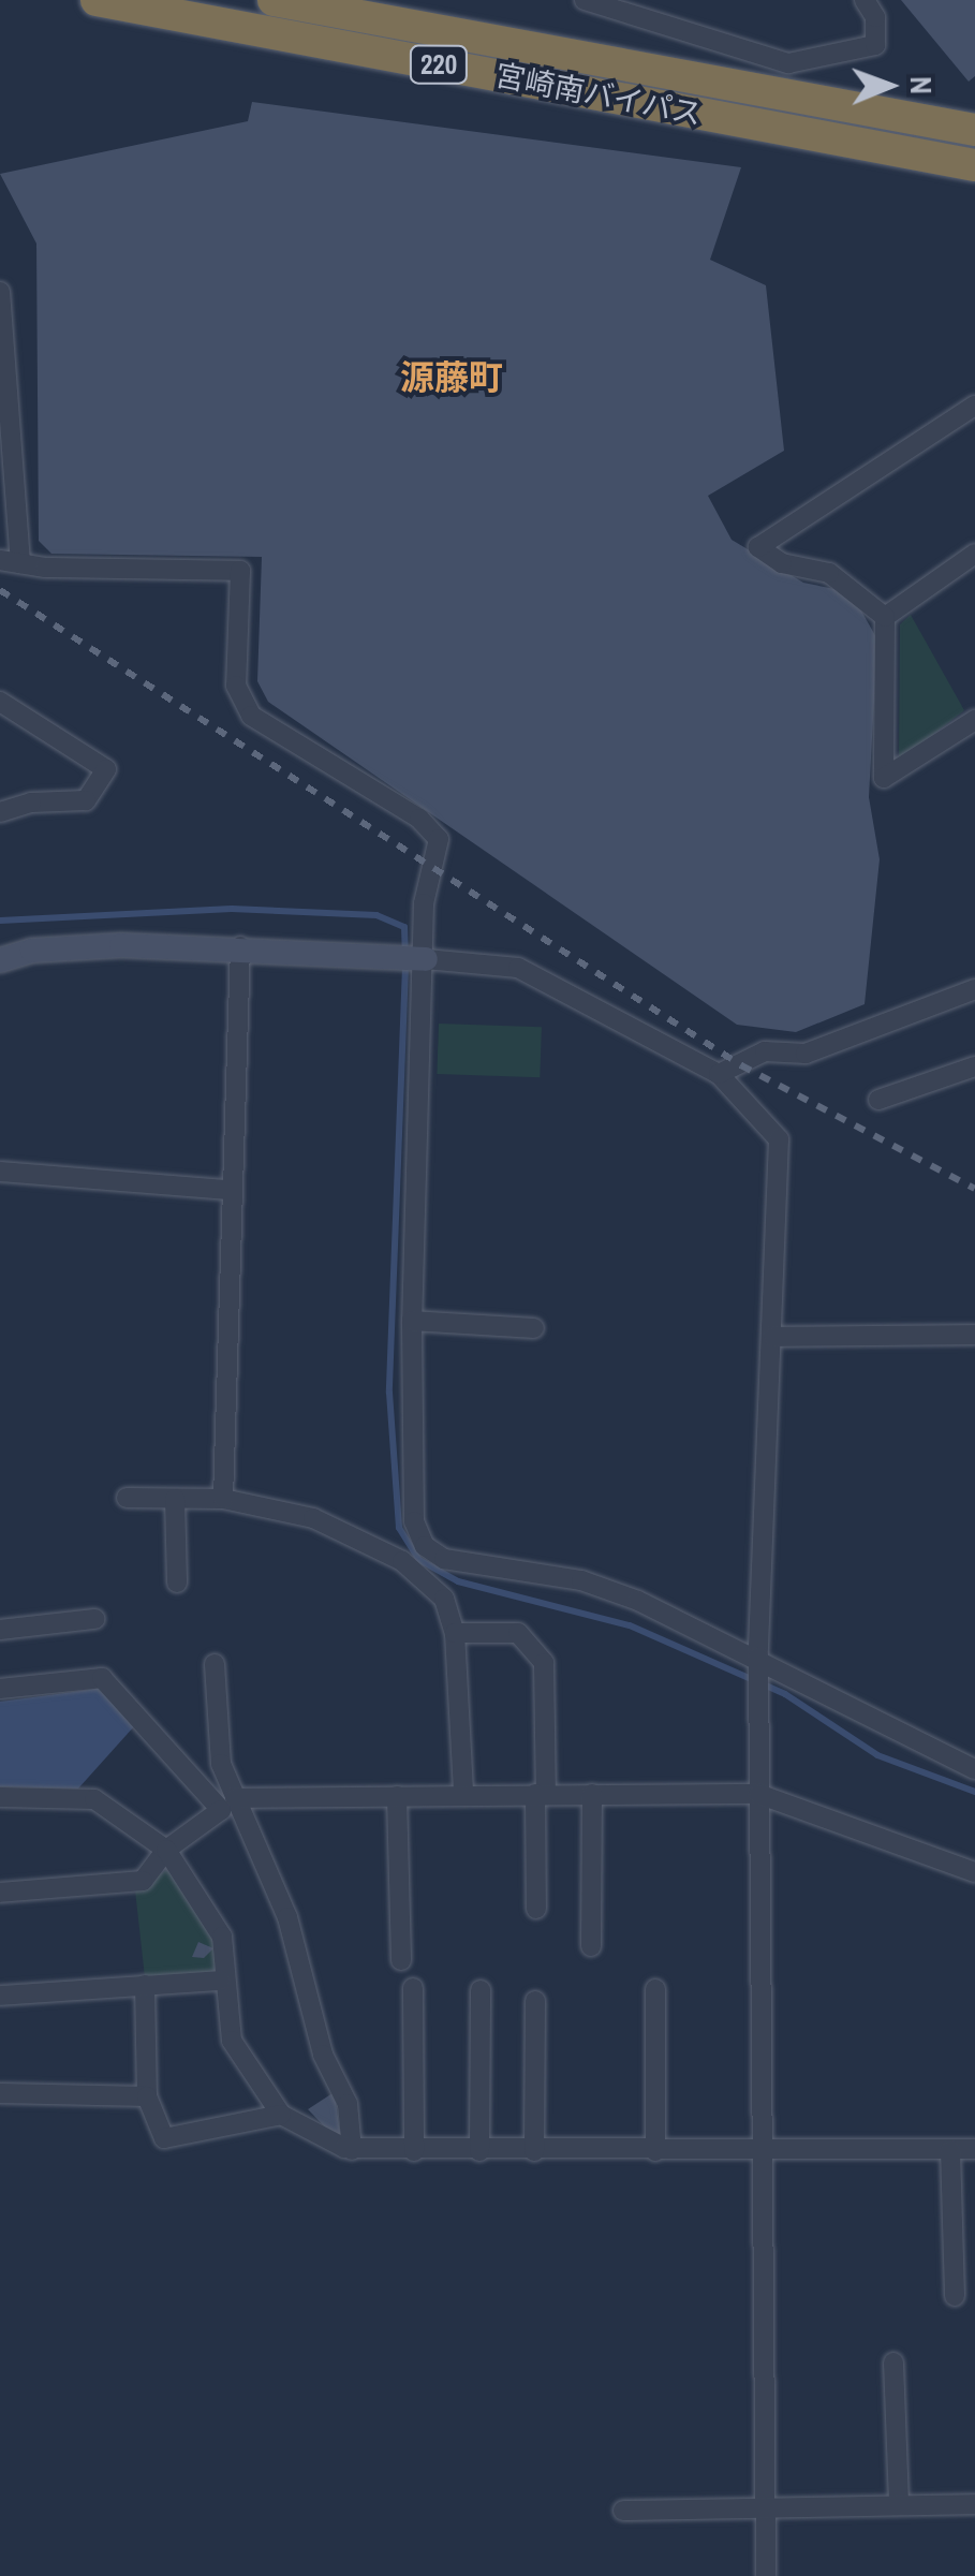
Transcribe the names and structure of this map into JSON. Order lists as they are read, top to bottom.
{
  "streets": {
    "highway": ["220", "宮崎南バイパス"]
  },
  "districts": ["源藤町"],
  "north": "right"
}
